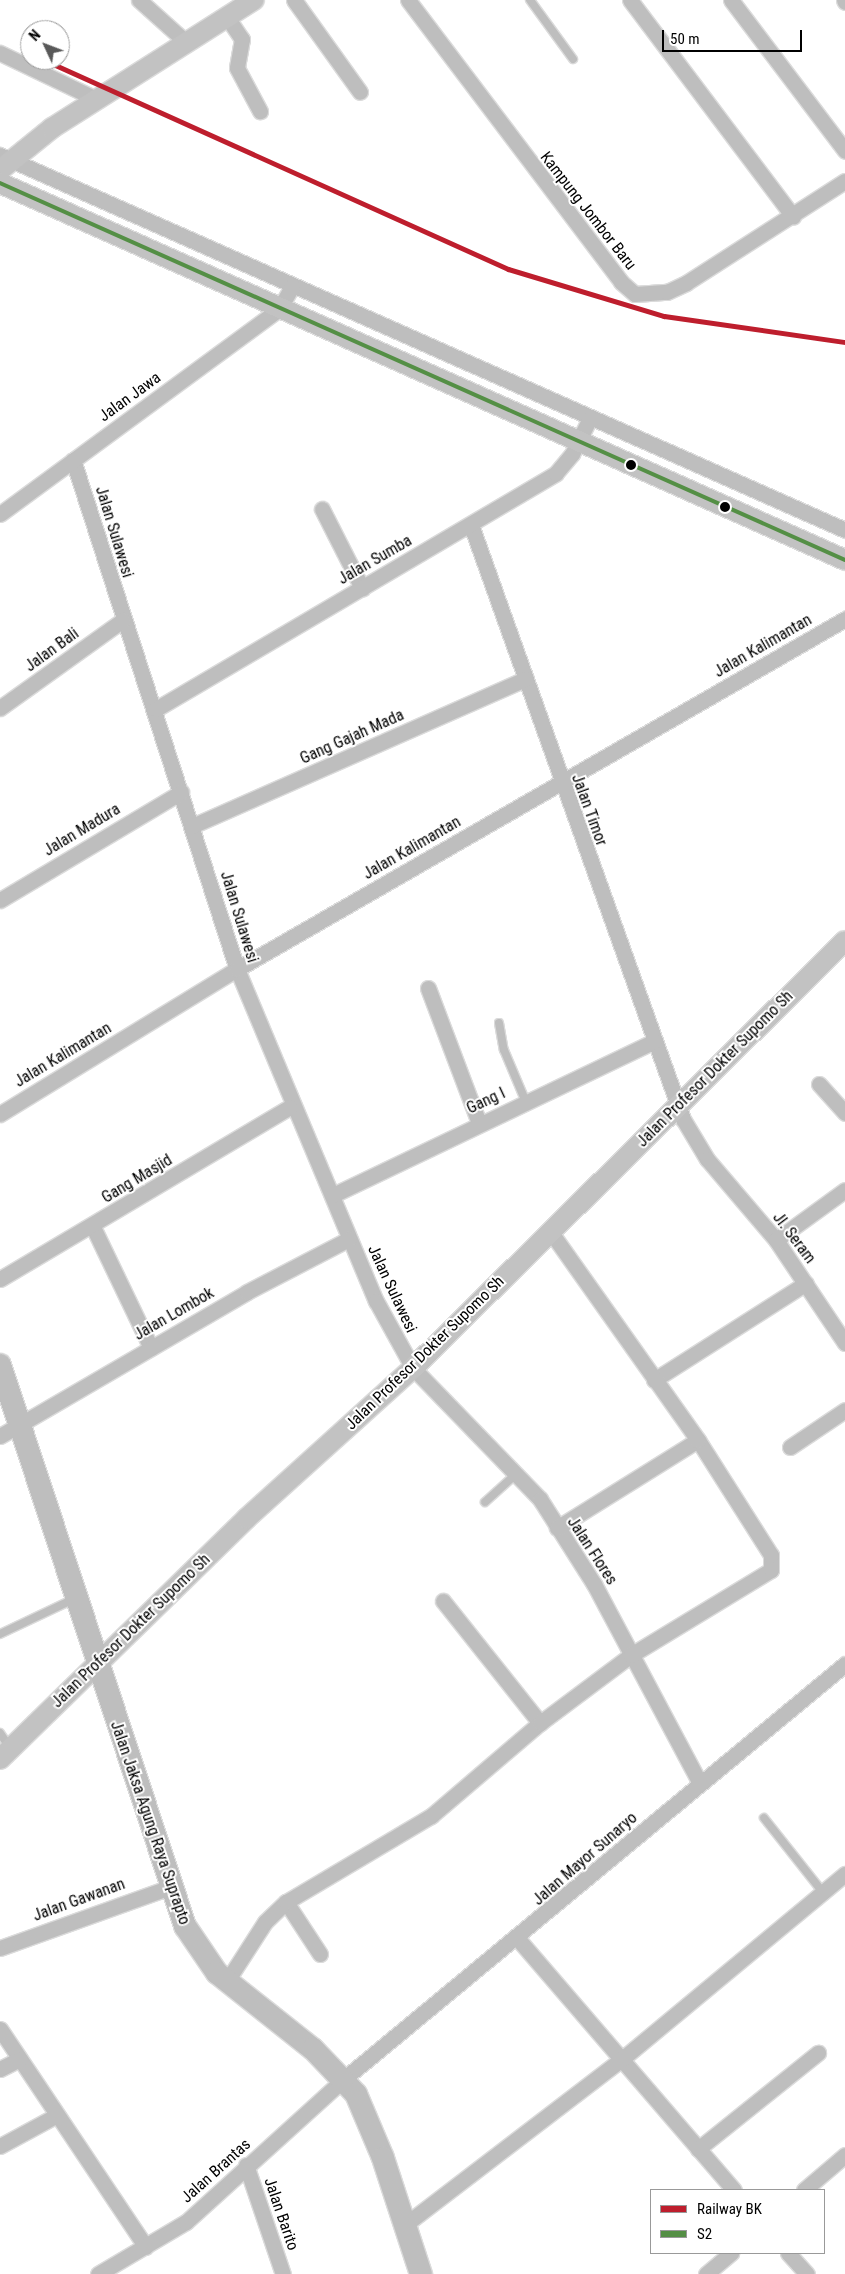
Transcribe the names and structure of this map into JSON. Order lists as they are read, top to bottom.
{
  "streets": {
    "main road": ["Jalan Jaksa Agung Raya Suprapto"],
    "street": [
      "Kampung Jombor Baru",
      "Jalan Jawa",
      "Jalan Sulawesi",
      "Jalan Sumba",
      "Jalan Kalimantan",
      "Jalan Bali",
      "Gang Gajah Mada",
      "Jalan Timor",
      "Jalan Madura",
      "Jalan Profesor Dokter Supomo Sh",
      "Gang I",
      "Gang Masjid",
      "Jl. Seram",
      "Jalan Lombok",
      "Jalan Flores",
      "Jalan Mayor Sunaryo",
      "Jalan Gawanan",
      "Jalan Brantas",
      "Jalan Barito"
    ]
  },
  "crossings": [
    ["Jalan Jawa", "Jalan Sulawesi"],
    ["Jalan Sulawesi", "Jalan Sumba"],
    ["Jalan Sulawesi", "Jalan Kalimantan"],
    ["Jalan Sulawesi", "Jalan Bali"],
    ["Jalan Sulawesi", "Gang Gajah Mada"],
    ["Jalan Sulawesi", "Jalan Madura"],
    ["Jalan Sulawesi", "Jalan Profesor Dokter Supomo Sh"],
    ["Jalan Sulawesi", "Gang I"],
    ["Jalan Sulawesi", "Gang Masjid"],
    ["Jalan Sulawesi", "Jalan Lombok"],
    ["Jalan Sulawesi", "Jalan Flores"],
    ["Jalan Sumba", "Jalan Timor"],
    ["Jalan Kalimantan", "Jalan Timor"],
    ["Gang Gajah Mada", "Jalan Timor"],
    ["Jalan Timor", "Jalan Profesor Dokter Supomo Sh"],
    ["Jalan Timor", "Gang I"],
    ["Jalan Timor", "Jl. Seram"],
    ["Jalan Profesor Dokter Supomo Sh", "Jl. Seram"],
    ["Jalan Profesor Dokter Supomo Sh", "Jalan Flores"],
    ["Jalan Profesor Dokter Supomo Sh", "Jalan Jaksa Agung Raya Suprapto"],
    ["Jalan Lombok", "Jalan Jaksa Agung Raya Suprapto"],
    ["Jalan Flores", "Jalan Mayor Sunaryo"],
    ["Jalan Jaksa Agung Raya Suprapto", "Jalan Mayor Sunaryo"],
    ["Jalan Jaksa Agung Raya Suprapto", "Jalan Gawanan"],
    ["Jalan Jaksa Agung Raya Suprapto", "Jalan Brantas"],
    ["Jalan Mayor Sunaryo", "Jalan Brantas"],
    ["Jalan Brantas", "Jalan Barito"]
  ],
  "lines": ["rail line BK", "transit line S2"],
  "legend": ["Railway BK", "S2"],
  "scale_bar": "50 m",
  "north": "top left"
}
